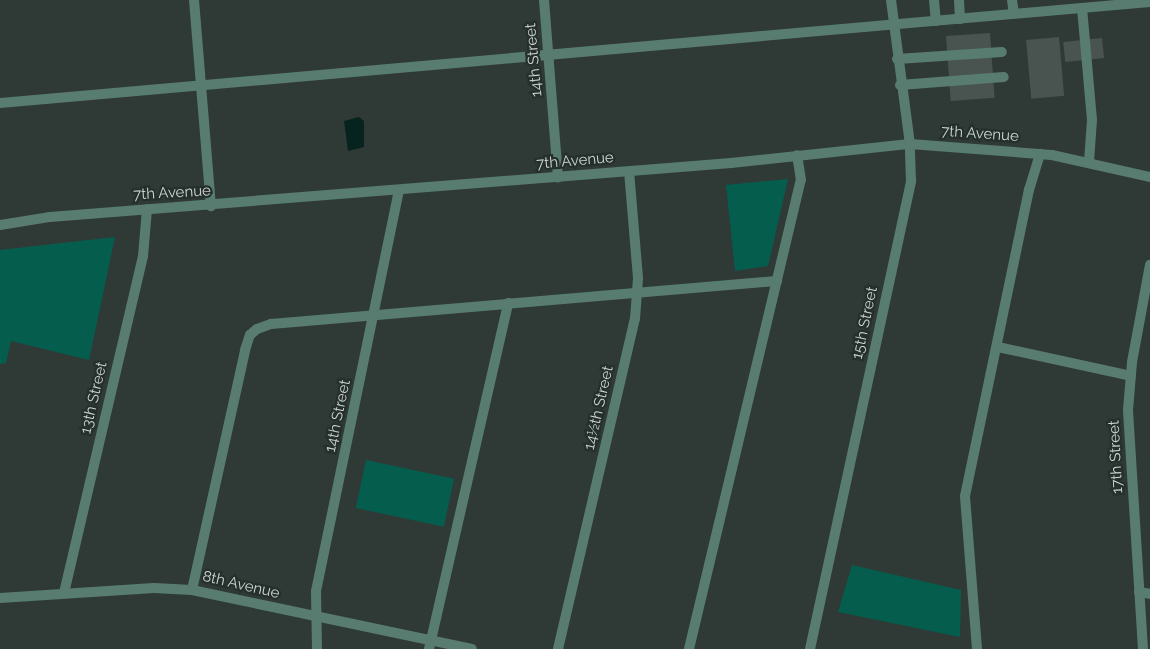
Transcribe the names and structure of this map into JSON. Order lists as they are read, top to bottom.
{
  "streets": {
    "street": [
      "14th Street",
      "7th Avenue",
      "15th Street",
      "13th Street",
      "14½th Street",
      "17th Street",
      "8th Avenue"
    ]
  },
  "crossings": [
    ["14th Street", "7th Avenue"],
    ["14th Street", "8th Avenue"],
    ["7th Avenue", "15th Street"],
    ["7th Avenue", "13th Street"],
    ["7th Avenue", "14½th Street"],
    ["13th Street", "8th Avenue"]
  ]
}
